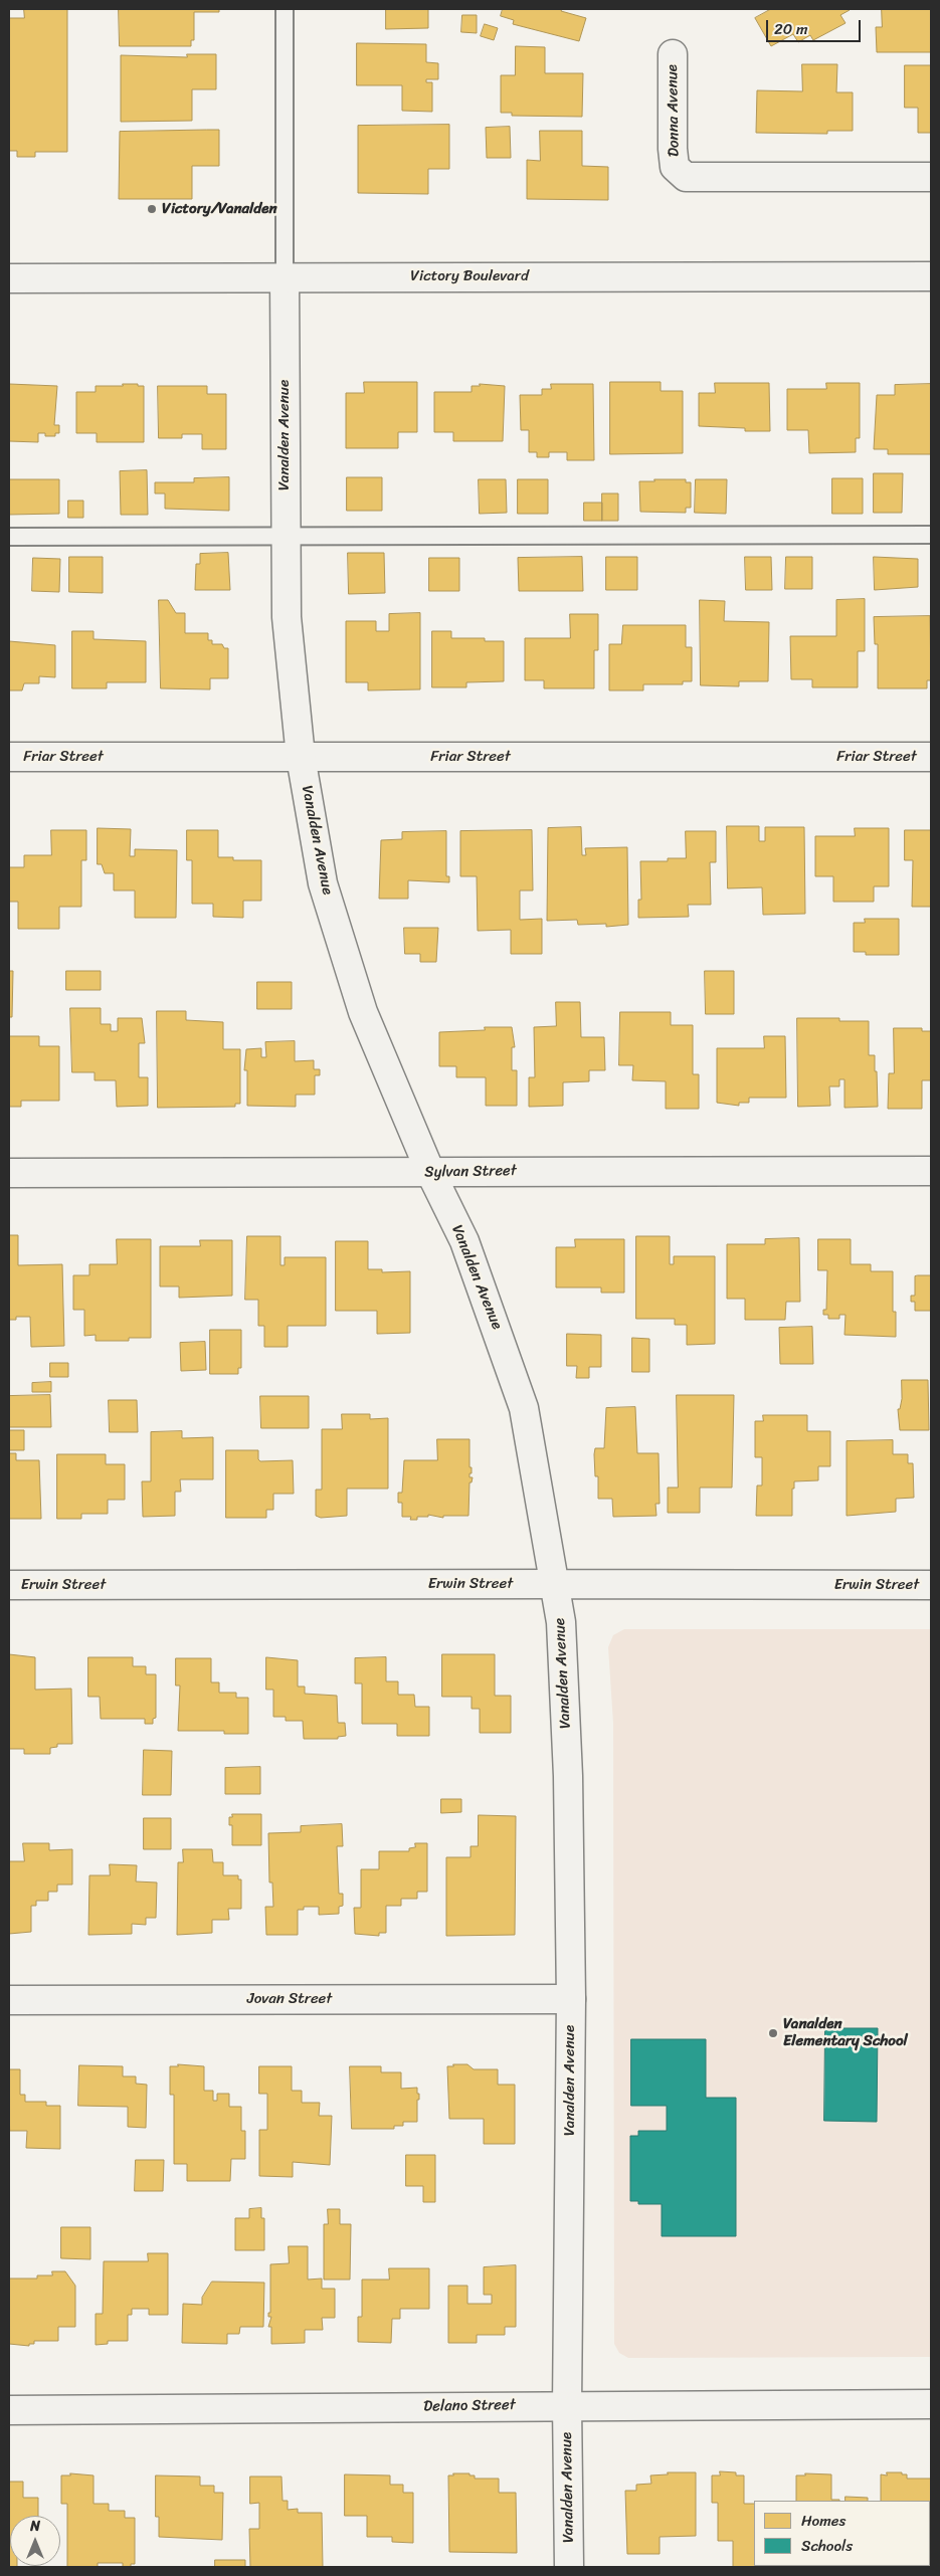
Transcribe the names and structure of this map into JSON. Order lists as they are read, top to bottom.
{
  "streets": {
    "street": [
      "Donna Avenue",
      "Victory Boulevard",
      "Vanalden Avenue",
      "Friar Street",
      "Sylvan Street",
      "Erwin Street",
      "Jovan Street",
      "Delano Street"
    ]
  },
  "crossings": [
    ["Victory Boulevard", "Vanalden Avenue"],
    ["Vanalden Avenue", "Friar Street"],
    ["Vanalden Avenue", "Sylvan Street"],
    ["Vanalden Avenue", "Erwin Street"],
    ["Vanalden Avenue", "Jovan Street"],
    ["Vanalden Avenue", "Delano Street"]
  ],
  "places": ["Victory/Vanalden", "Vanalden Elementary School"],
  "legend": ["Homes", "Schools"],
  "scale_bar": "20 m",
  "north": "top"
}
